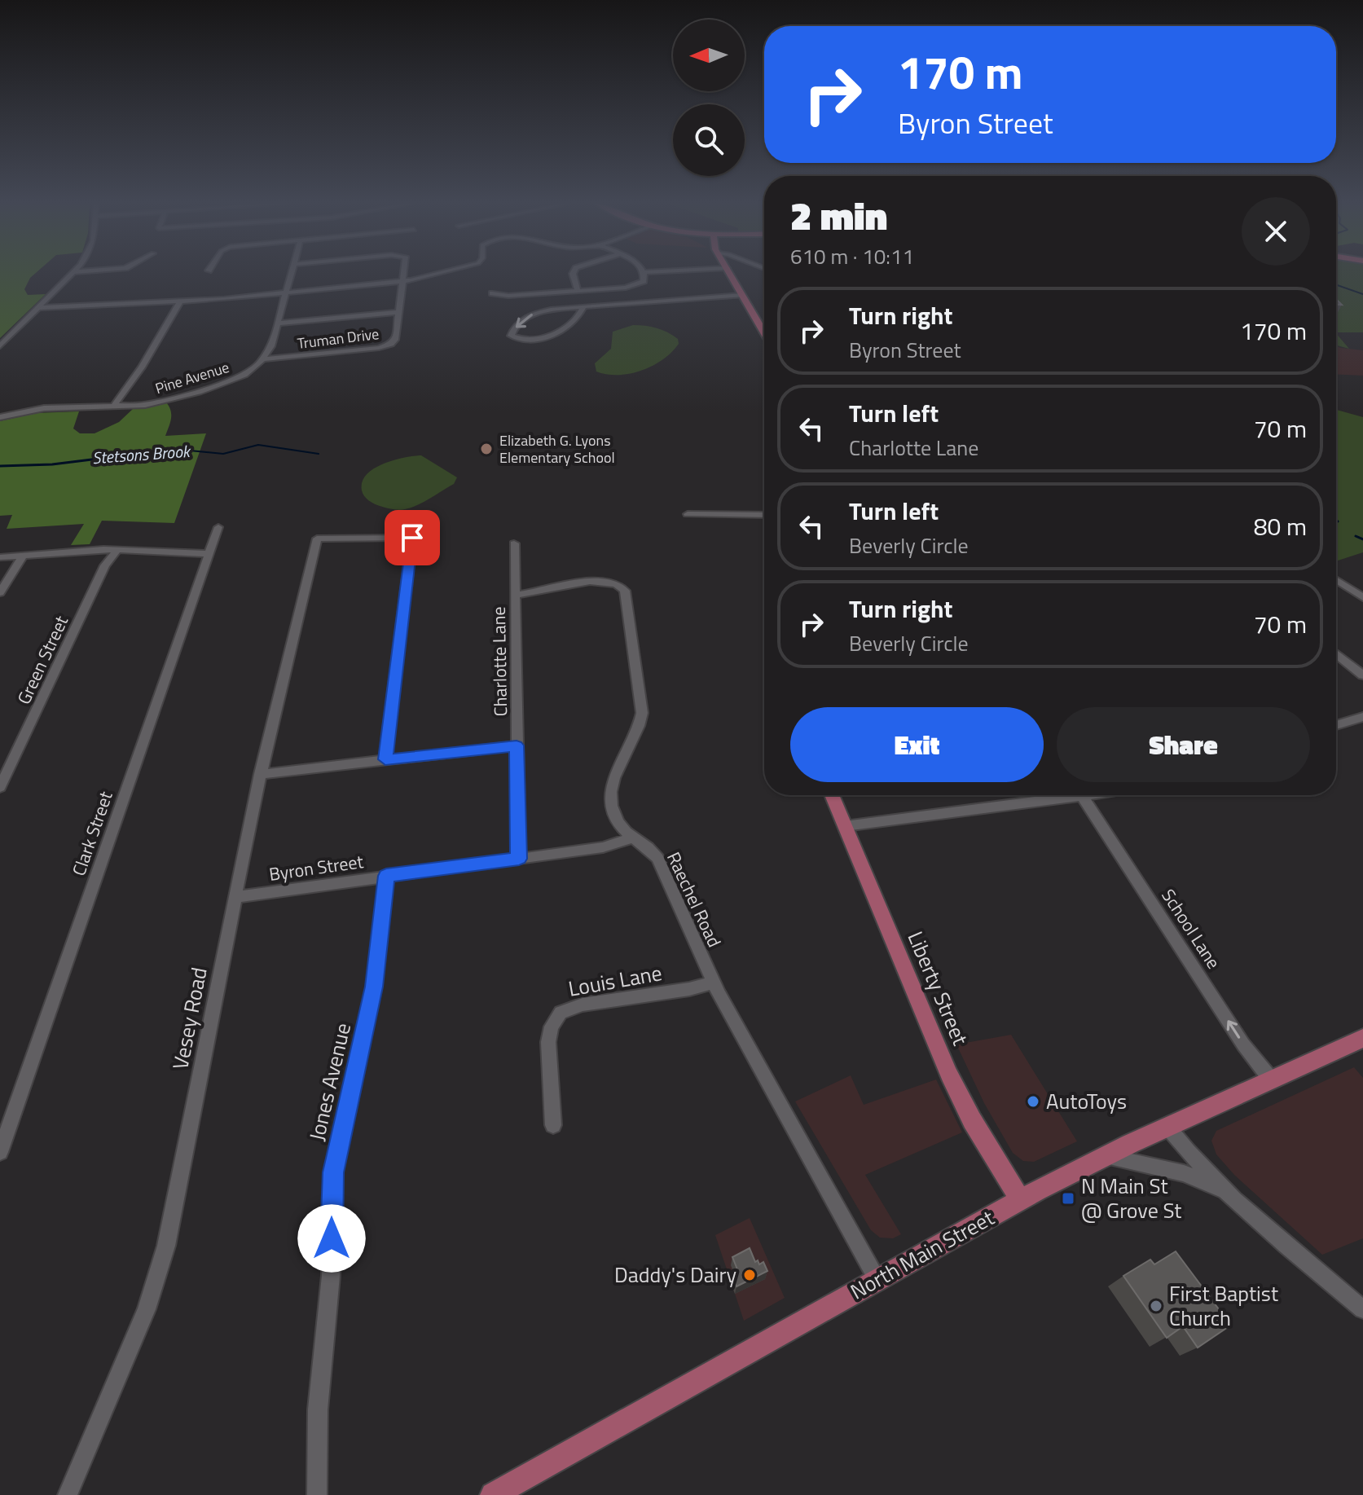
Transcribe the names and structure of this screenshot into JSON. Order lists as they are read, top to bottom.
{
  "streets": {
    "main road": ["Liberty Street", "North Main Street"],
    "street": [
      "Truman Drive",
      "Pine Avenue",
      "Green Street",
      "Charlotte Lane",
      "Clark Street",
      "Byron Street",
      "Raechel Road",
      "School Lane",
      "Louis Lane",
      "Vesey Road",
      "Jones Avenue"
    ]
  },
  "crossings": [
    ["Truman Drive", "Pine Avenue"],
    ["Charlotte Lane", "Byron Street"],
    ["Charlotte Lane", "Raechel Road"],
    ["Byron Street", "Raechel Road"],
    ["Byron Street", "Vesey Road"],
    ["Byron Street", "Jones Avenue"],
    ["Raechel Road", "Louis Lane"],
    ["Raechel Road", "North Main Street"],
    ["School Lane", "North Main Street"],
    ["Liberty Street", "North Main Street"]
  ],
  "one_way": ["School Lane"],
  "water": ["Stetsons Brook"],
  "places": {
    "other": [
      "Elizabeth G. Lyons Elementary School",
      "AutoToys",
      "Daddy's Dairy",
      "First Baptist Church"
    ],
    "transit": ["N Main St @ Grove St"]
  },
  "north": "left",
  "page": {
    "turn": ["170 m", "Byron Street"],
    "heading": ["2 min", "610 m · 10:11"],
    "list": [
      {
        "name": "Turn right",
        "note": "Byron Street",
        "value": "170 m"
      },
      {
        "name": "Turn left",
        "note": "Charlotte Lane",
        "value": "70 m"
      },
      {
        "name": "Turn left",
        "note": "Beverly Circle",
        "value": "80 m"
      },
      {
        "name": "Turn right",
        "note": "Beverly Circle",
        "value": "70 m"
      }
    ],
    "buttons": ["Exit", "Share"]
  }
}
